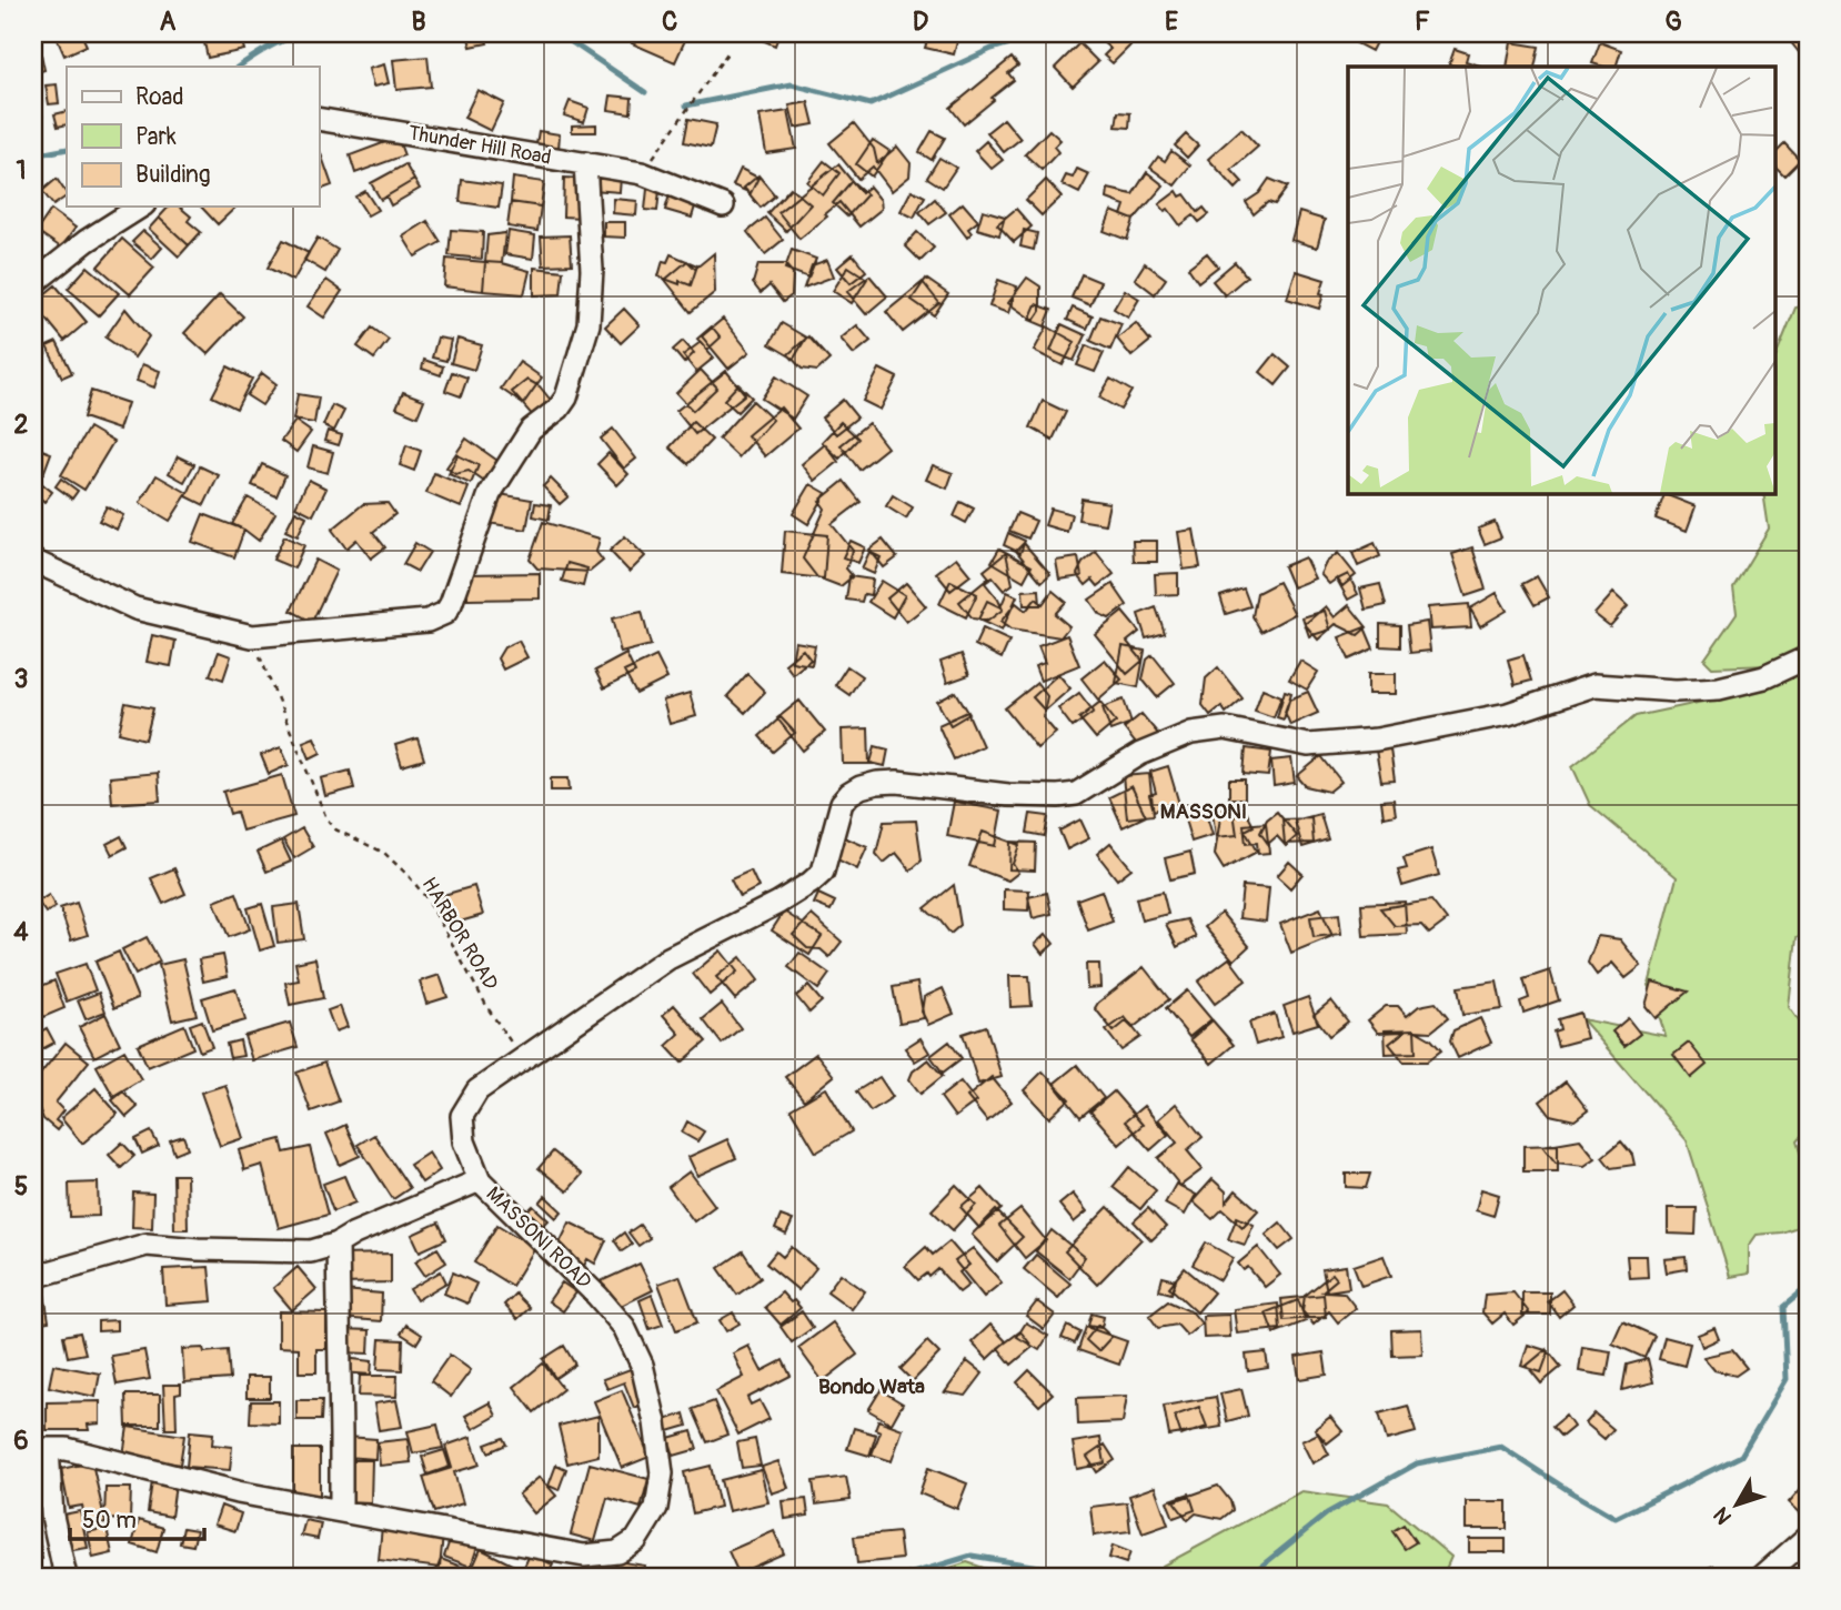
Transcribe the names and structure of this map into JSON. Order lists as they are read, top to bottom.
{
  "streets": {
    "street": ["Thunder Hill Road", "MASSONI ROAD"],
    "path": ["HARBOR ROAD"]
  },
  "crossings": [
    ["HARBOR ROAD", "MASSONI ROAD"]
  ],
  "districts": ["MASSONI", "Bondo Wata"],
  "legend": ["Road", "Park", "Building"],
  "scale_bar": "50 m",
  "north": "bottom left",
  "grid": {
    "columns": [
      "A",
      "B",
      "C",
      "D",
      "E",
      "F",
      "G"
    ],
    "rows": [
      "1",
      "2",
      "3",
      "4",
      "5",
      "6"
    ]
  }
}
